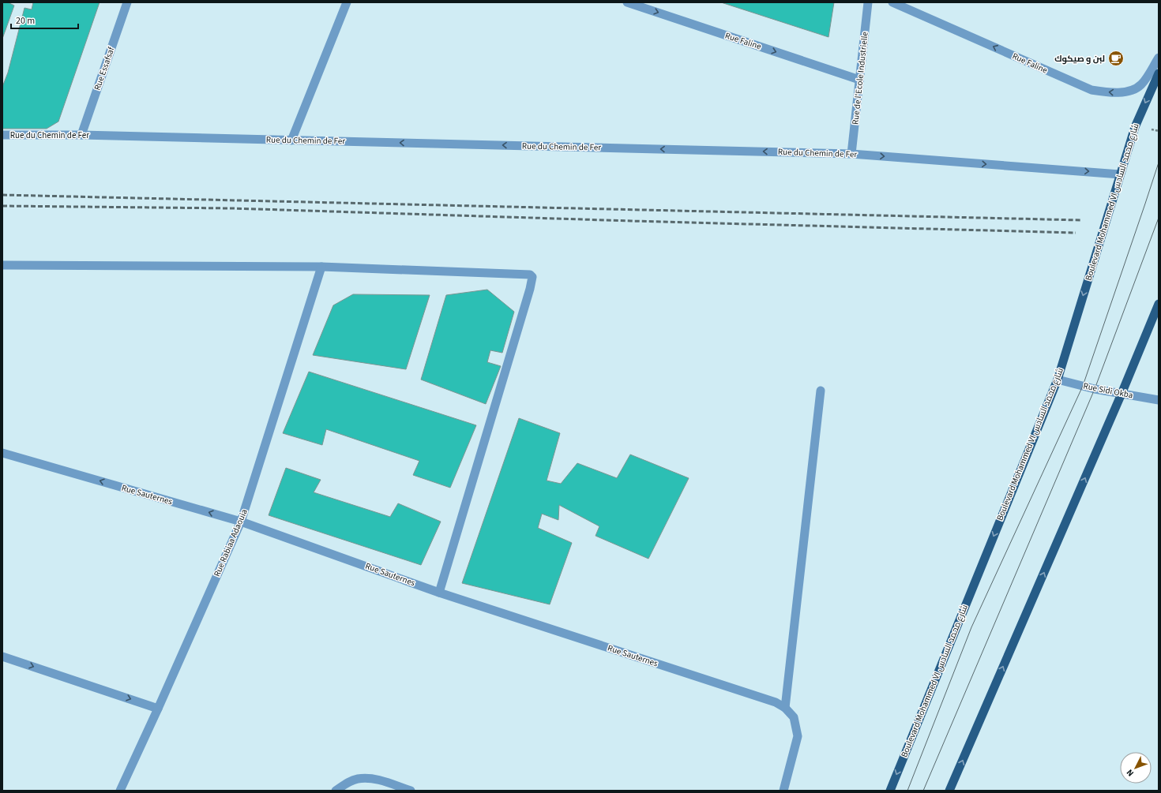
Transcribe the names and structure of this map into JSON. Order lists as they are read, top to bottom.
{
  "streets": {
    "main road": ["Boulevard Mohammed VI شارع محمد السادس"],
    "street": [
      "Rue Faline",
      "Rue Essafsaf",
      "Rue de l'Ecole Industrielle",
      "Rue du Chemin de Fer",
      "Rue Sidi Okba",
      "Rue Sauternes",
      "Rue Rabiaa Adaouia"
    ]
  },
  "crossings": [
    ["Rue Faline", "Rue de l'Ecole Industrielle"],
    ["Rue Essafsaf", "Rue du Chemin de Fer"],
    ["Rue de l'Ecole Industrielle", "Rue du Chemin de Fer"],
    ["Rue du Chemin de Fer", "Boulevard Mohammed VI شارع محمد السادس"],
    ["Boulevard Mohammed VI شارع محمد السادس", "Rue Sidi Okba"],
    ["Rue Sauternes", "Rue Rabiaa Adaouia"]
  ],
  "places": {
    "cafe": ["لبن و صيكوك"]
  },
  "scale_bar": "20 m",
  "north": "bottom left"
}
